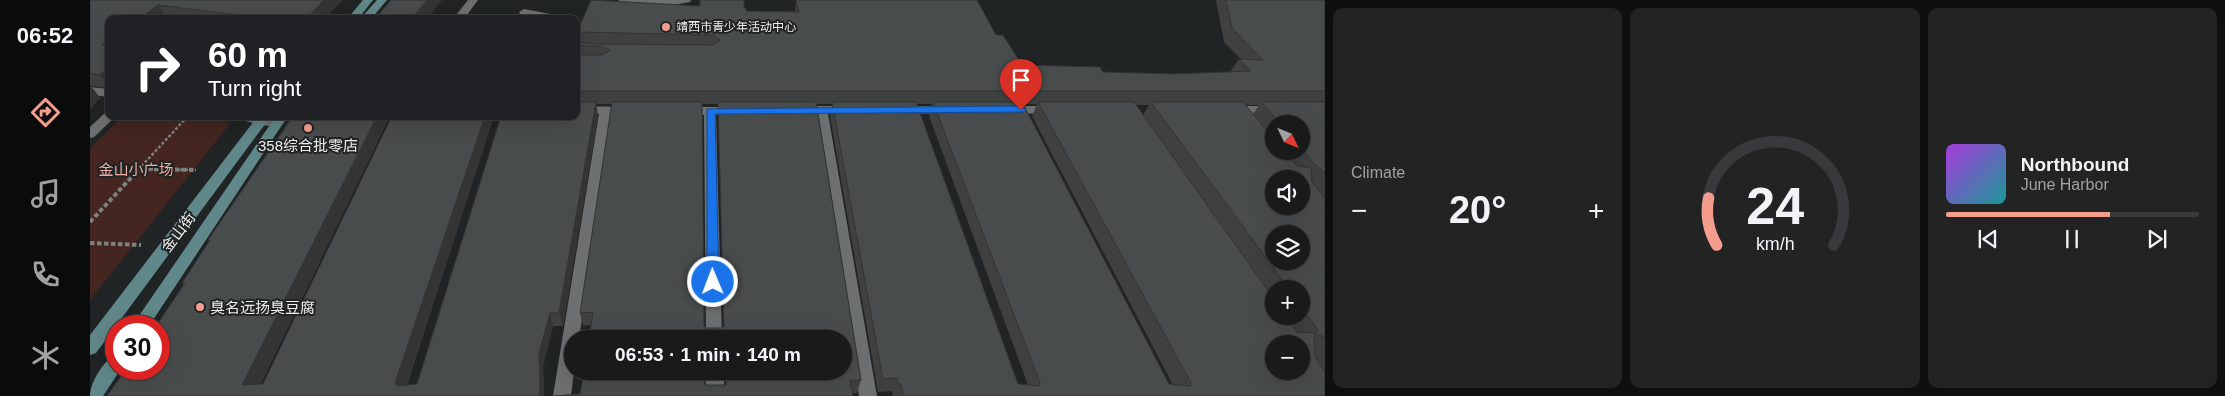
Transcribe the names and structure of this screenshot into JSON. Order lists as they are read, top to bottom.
{
  "streets": {
    "main road": ["金山街"]
  },
  "parks": ["金山小广场"],
  "places": ["靖西市青少年活动中心", "358综合批零店", "臭名远扬臭豆腐"],
  "north": "bottom right",
  "page": {
    "tabs": "06:52",
    "tile": "Climate",
    "turn": ["60 m", "Turn right"],
    "map_buttons": ["+", "−"],
    "song": ["Northbound", "June Harbor"],
    "heat": ["−", "20°", "+"],
    "limit": "30",
    "trip": "06:53 · 1 min · 140 m",
    "gauge": ["24", "km/h"]
  }
}
